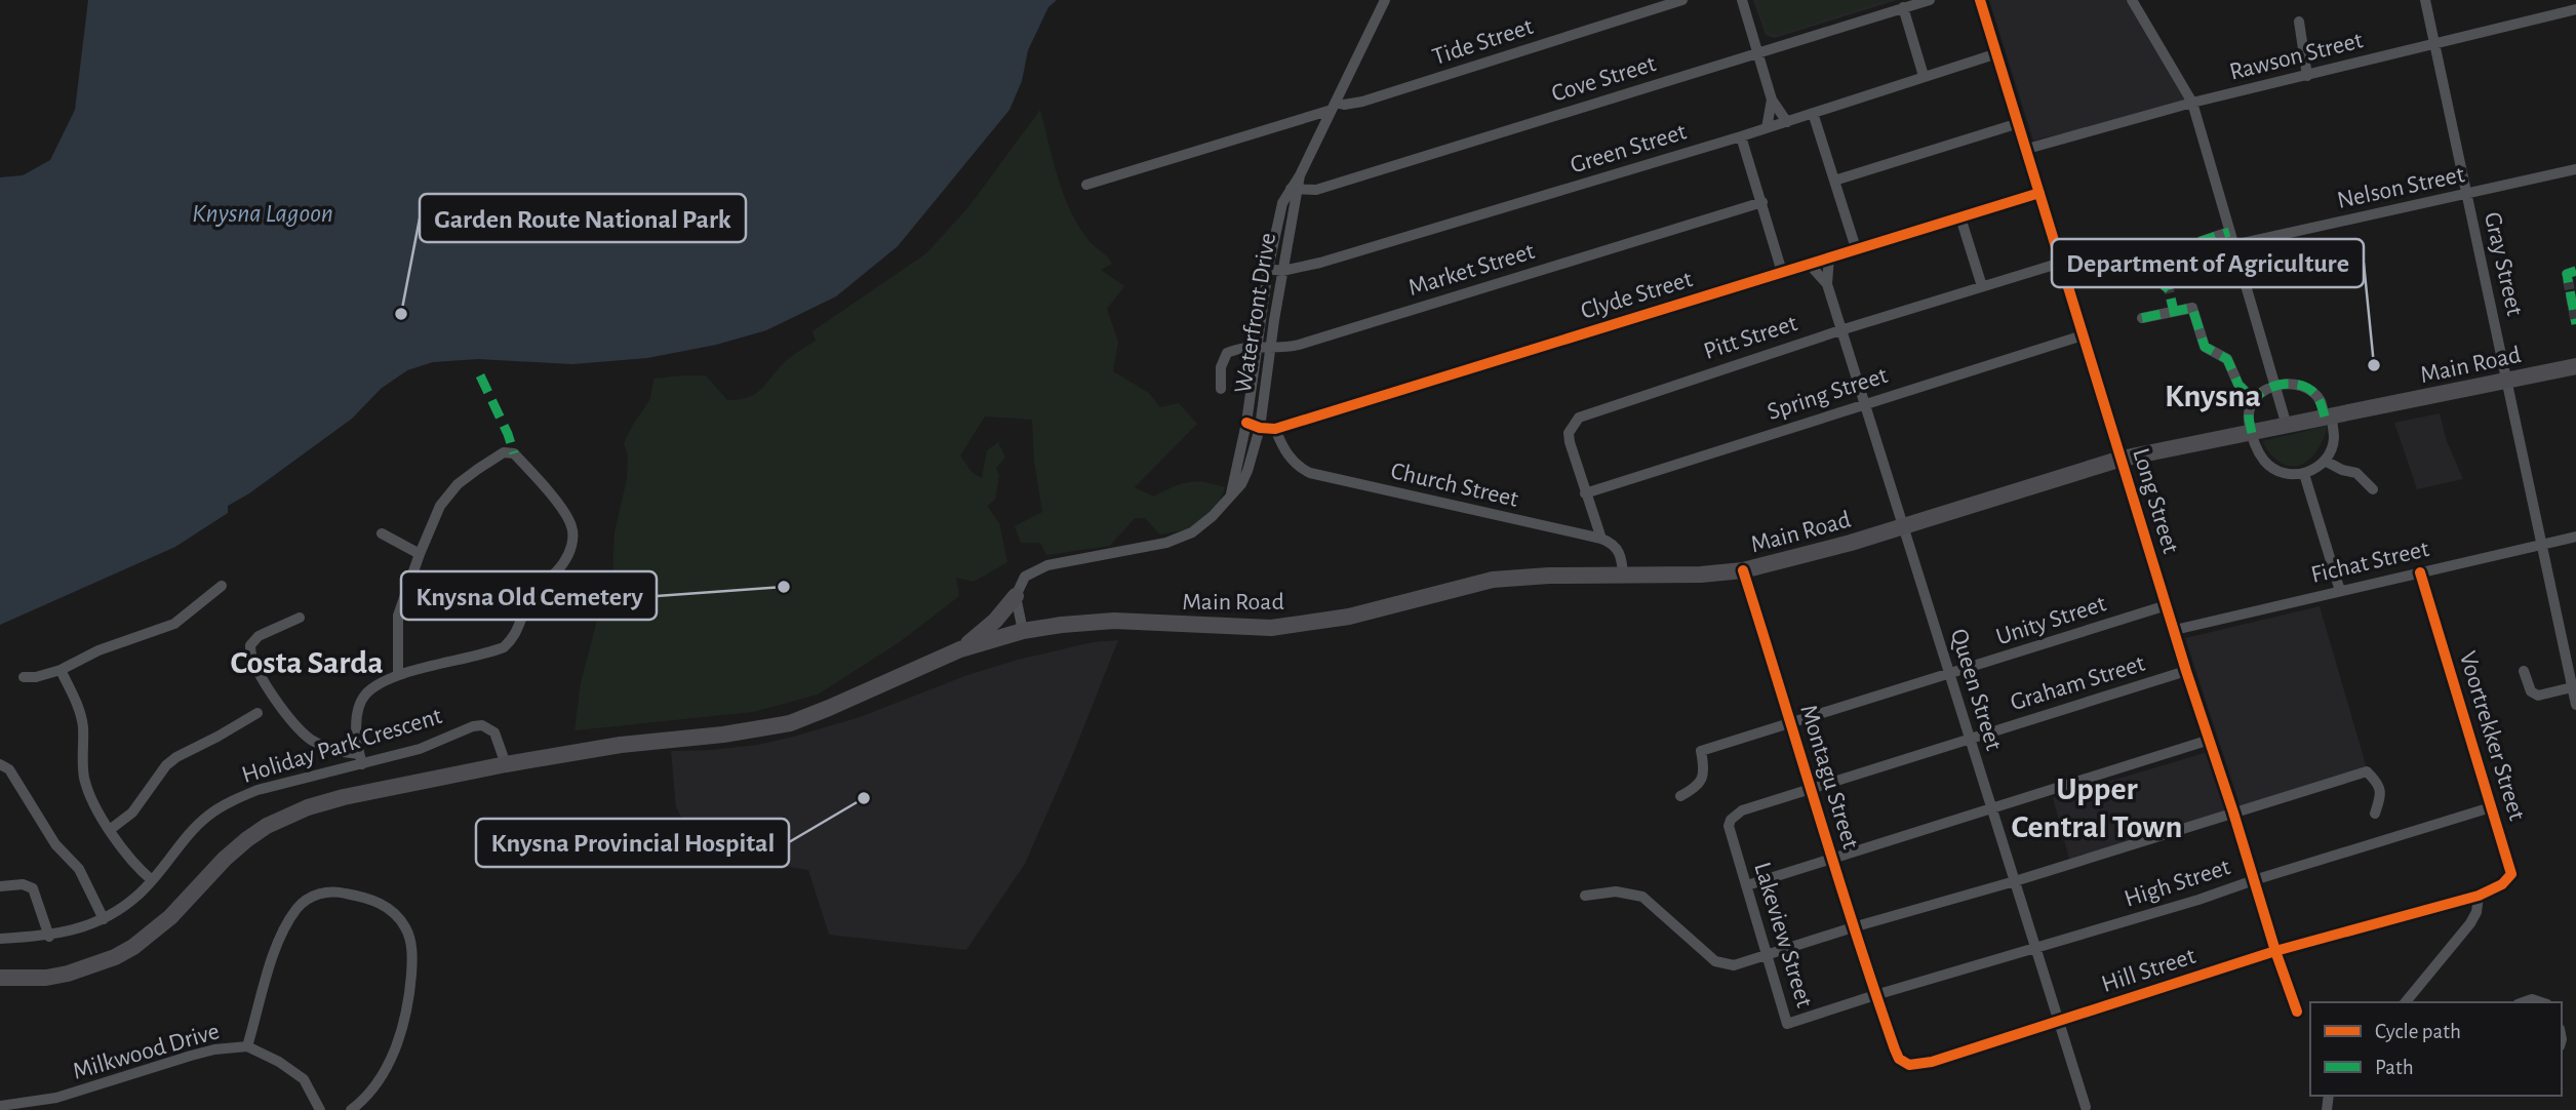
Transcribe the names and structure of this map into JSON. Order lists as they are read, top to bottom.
{
  "streets": {
    "highway": ["Main Road"],
    "street": [
      "Tide Street",
      "Rawson Street",
      "Cove Street",
      "Green Street",
      "Nelson Street",
      "Gray Street",
      "Market Street",
      "Clyde Street",
      "Waterfront Drive",
      "Pitt Street",
      "Spring Street",
      "Church Street",
      "Long Street",
      "Fichat Street",
      "Unity Street",
      "Graham Street",
      "Queen Street",
      "Voortrekker Street",
      "Holiday Park Crescent",
      "Montagu Street",
      "High Street",
      "Lakeview Street",
      "Hill Street",
      "Milkwood Drive"
    ]
  },
  "crossings": [
    ["Tide Street", "Waterfront Drive"],
    ["Rawson Street", "Gray Street"],
    ["Rawson Street", "Long Street"],
    ["Cove Street", "Waterfront Drive"],
    ["Green Street", "Waterfront Drive"],
    ["Green Street", "Long Street"],
    ["Nelson Street", "Gray Street"],
    ["Gray Street", "Main Road"],
    ["Gray Street", "Fichat Street"],
    ["Market Street", "Waterfront Drive"],
    ["Clyde Street", "Waterfront Drive"],
    ["Clyde Street", "Church Street"],
    ["Clyde Street", "Long Street"],
    ["Clyde Street", "Queen Street"],
    ["Pitt Street", "Spring Street"],
    ["Pitt Street", "Church Street"],
    ["Pitt Street", "Long Street"],
    ["Pitt Street", "Queen Street"],
    ["Main Road", "Long Street"],
    ["Main Road", "Queen Street"],
    ["Main Road", "Montagu Street"],
    ["Spring Street", "Long Street"],
    ["Spring Street", "Queen Street"],
    ["Long Street", "Fichat Street"],
    ["Long Street", "Unity Street"],
    ["Long Street", "Graham Street"],
    ["Long Street", "High Street"],
    ["Long Street", "Hill Street"],
    ["Fichat Street", "Voortrekker Street"],
    ["Unity Street", "Queen Street"],
    ["Unity Street", "Montagu Street"],
    ["Graham Street", "Queen Street"],
    ["Graham Street", "Montagu Street"],
    ["Graham Street", "Lakeview Street"],
    ["Queen Street", "High Street"],
    ["Queen Street", "Hill Street"],
    ["Voortrekker Street", "High Street"],
    ["Voortrekker Street", "Hill Street"],
    ["Montagu Street", "High Street"],
    ["Montagu Street", "Lakeview Street"],
    ["Montagu Street", "Hill Street"],
    ["High Street", "Lakeview Street"],
    ["High Street", "Hill Street"],
    ["Lakeview Street", "Hill Street"]
  ],
  "districts": ["Knysna", "Costa Sarda", "Upper Central Town"],
  "water": ["Knysna Lagoon"],
  "places": [
    "Garden Route National Park",
    "Department of Agriculture",
    "Knysna Old Cemetery",
    "Knysna Provincial Hospital"
  ],
  "legend": ["Cycle path", "Path"]
}
